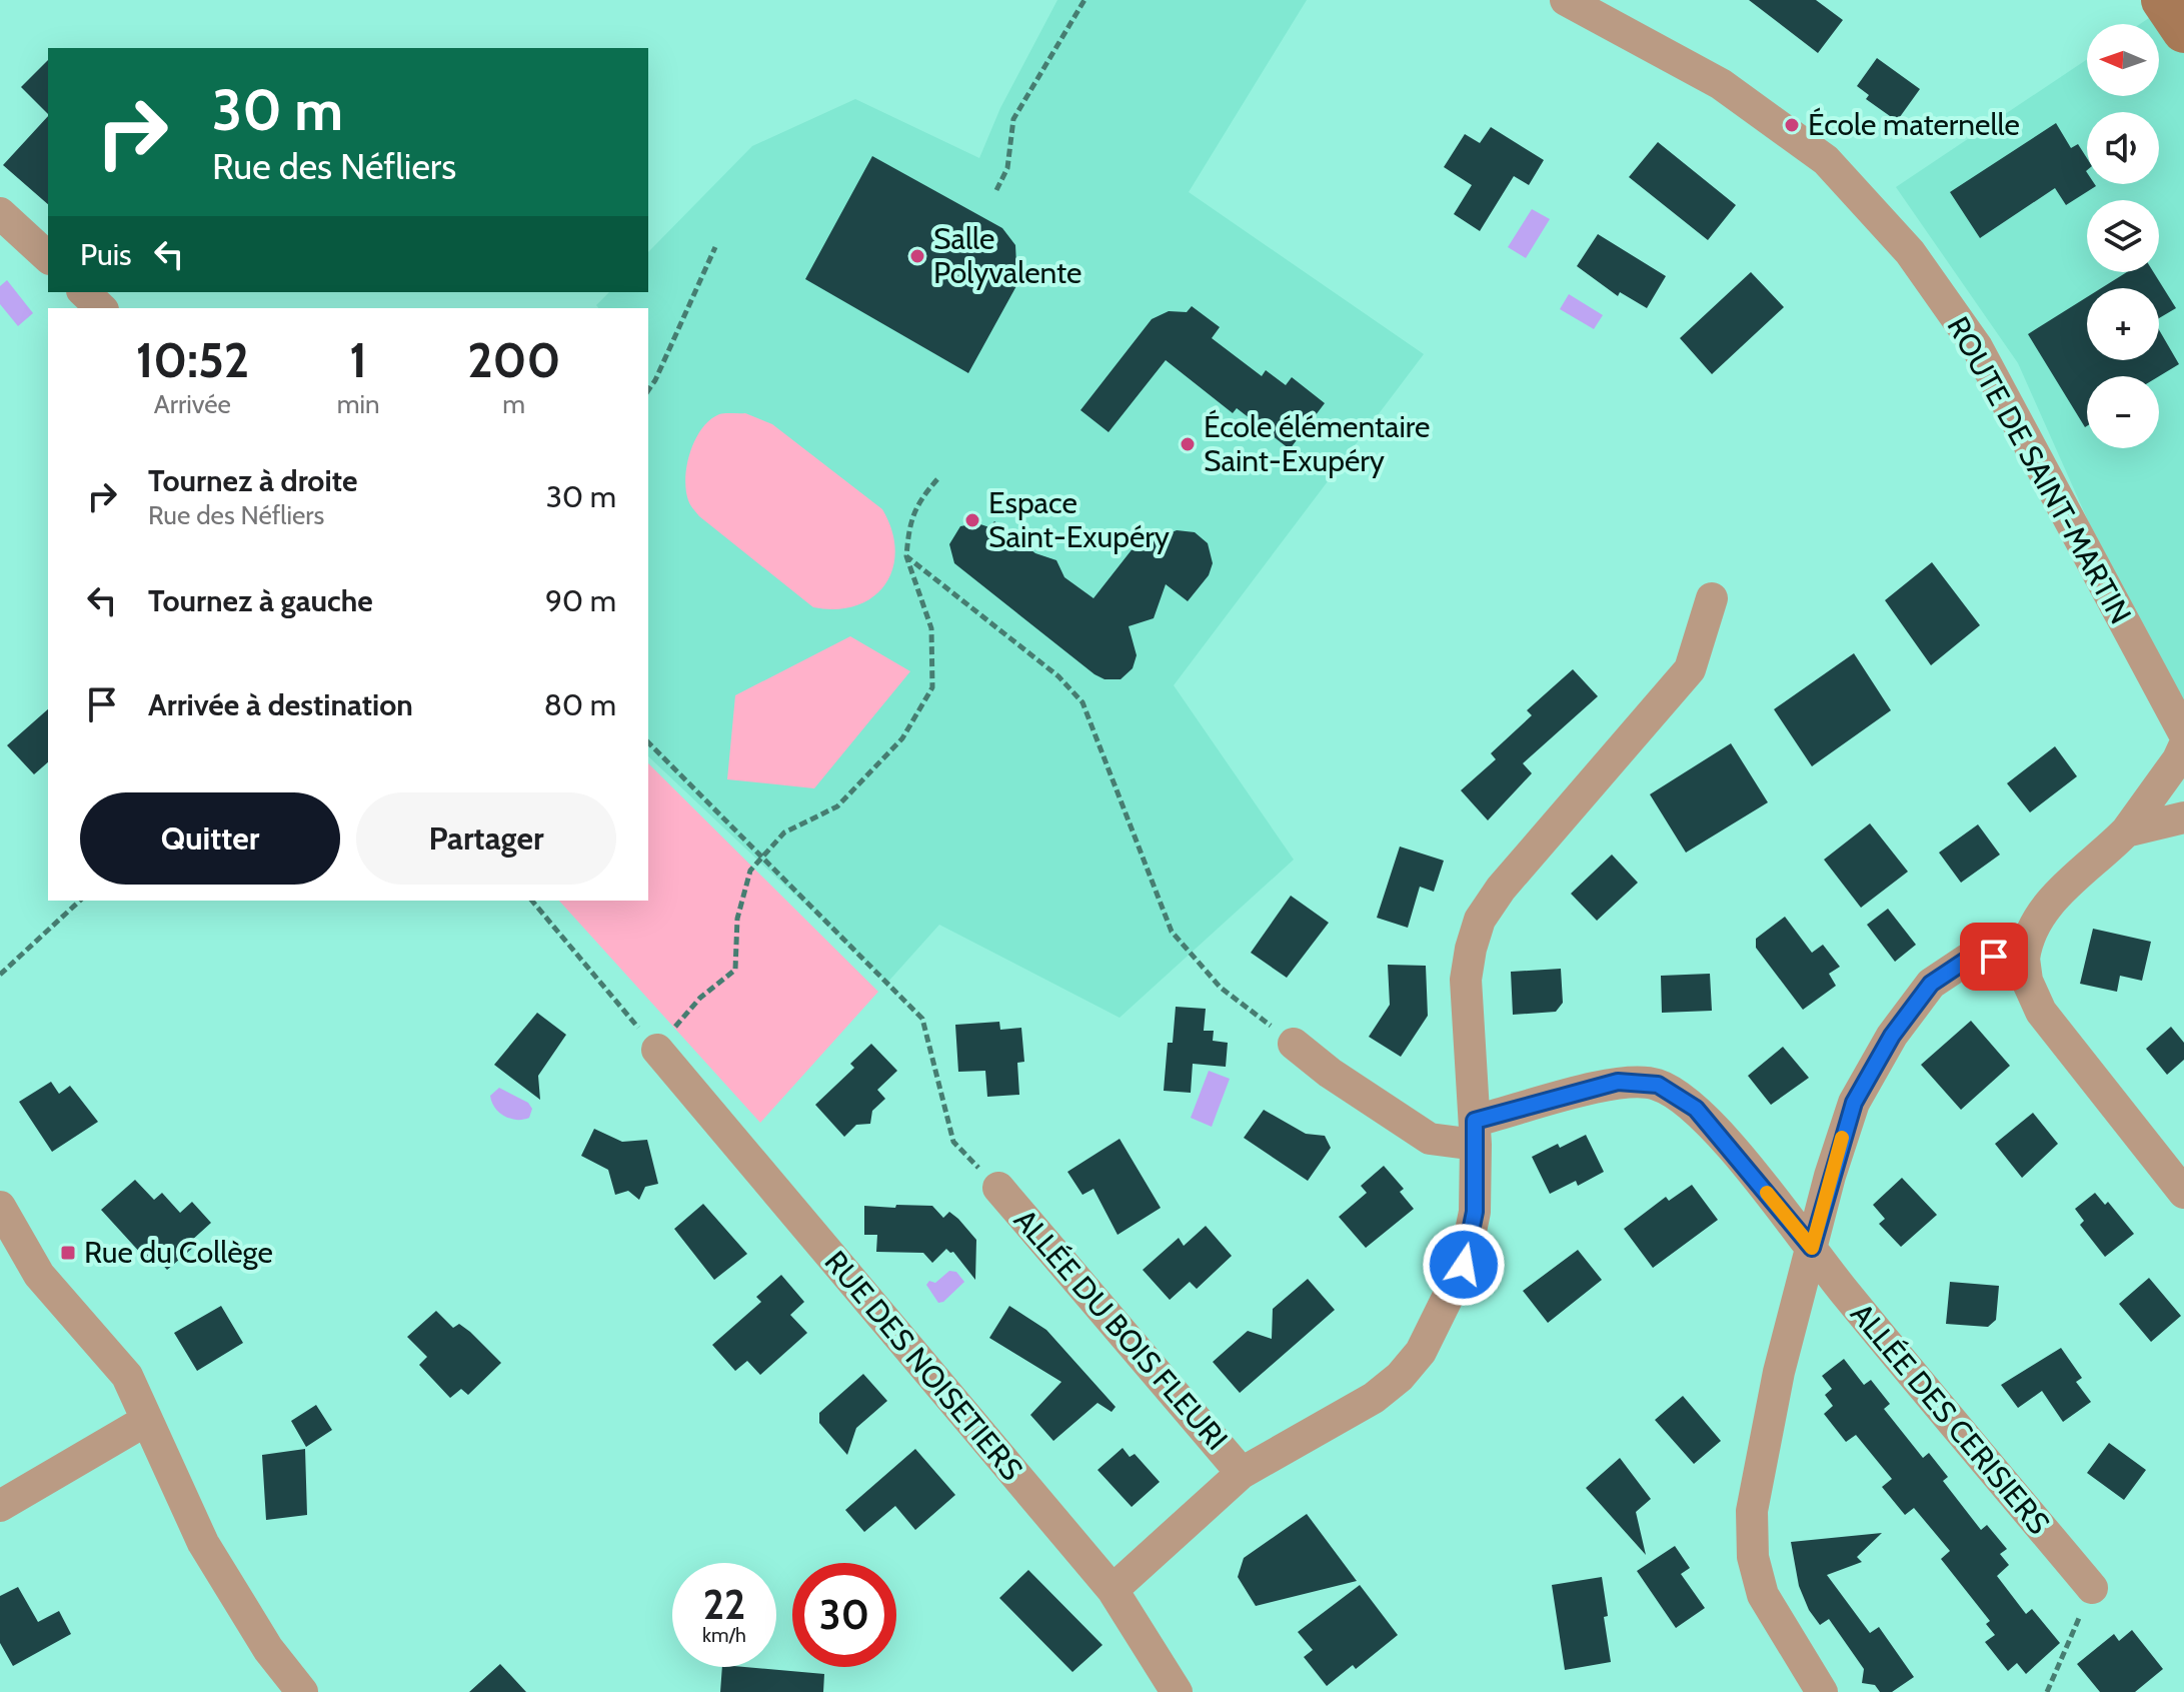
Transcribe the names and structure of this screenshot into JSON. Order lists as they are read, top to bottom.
{
  "streets": {
    "street": [
      "ROUTE DE SAINT-MARTIN",
      "ALLÉE DU BOIS FLEURI",
      "RUE DES NOISETIERS",
      "ALLÉE DES CERISIERS"
    ]
  },
  "places": {
    "other": [
      "École maternelle",
      "Salle Polyvalente",
      "École élémentaire Saint-Exupéry",
      "Espace Saint-Exupéry"
    ],
    "transit": ["Rue du Collège"]
  },
  "north": "left",
  "page": {
    "map_buttons": ["+", "−"],
    "turn": ["30 m", "Rue des Néfliers"],
    "then": "Puis",
    "eta": [
      "10:52",
      "Arrivée",
      "1",
      "min",
      "200",
      "m"
    ],
    "list": [
      {
        "name": "Tournez à droite",
        "note": "Rue des Néfliers",
        "value": "30 m"
      },
      {
        "name": "Tournez à gauche",
        "value": "90 m"
      },
      {
        "name": "Arrivée à destination",
        "value": "80 m"
      }
    ],
    "buttons": ["Quitter", "Partager"],
    "speed": "22 km/h",
    "limit": "30"
  }
}
